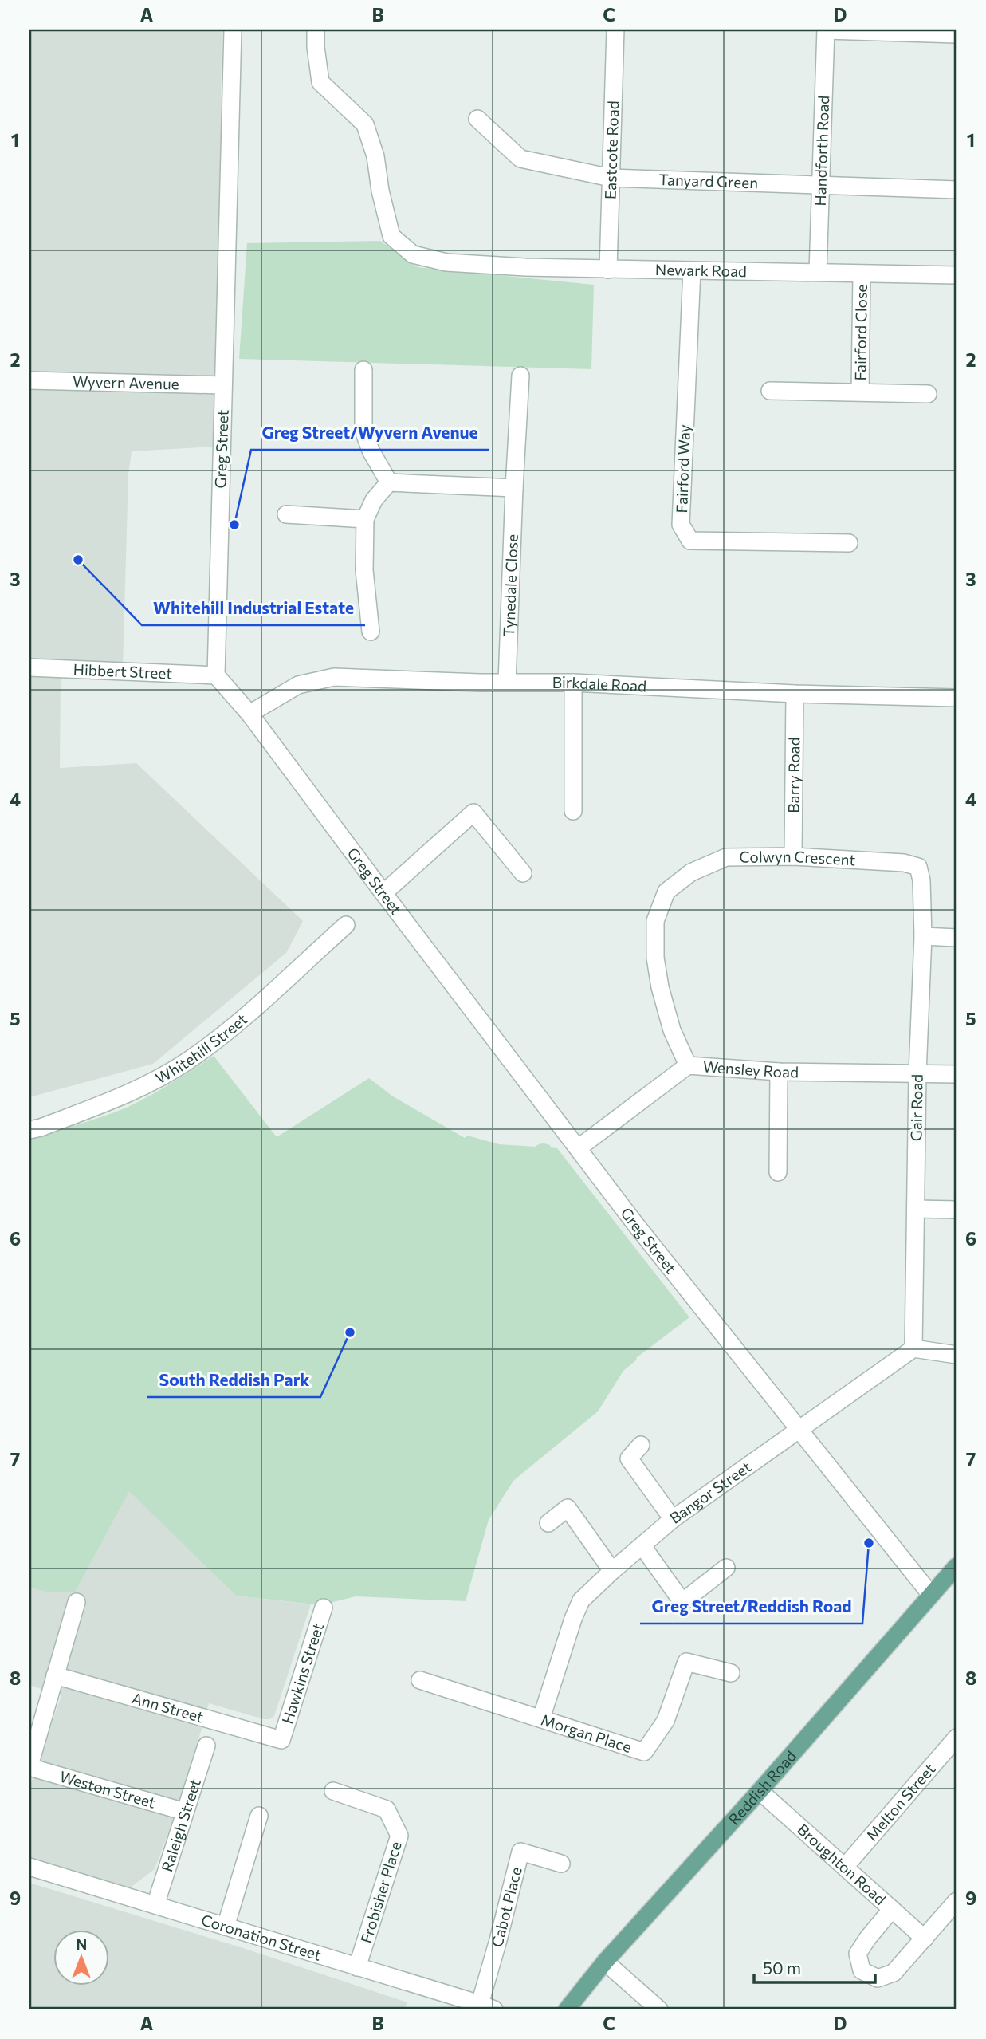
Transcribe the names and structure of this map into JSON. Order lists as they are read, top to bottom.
{
  "streets": {
    "main road": ["Reddish Road"],
    "street": [
      "Eastcote Road",
      "Handforth Road",
      "Tanyard Green",
      "Newark Road",
      "Fairford Close",
      "Wyvern Avenue",
      "Greg Street",
      "Fairford Way",
      "Tynedale Close",
      "Hibbert Street",
      "Birkdale Road",
      "Barry Road",
      "Colwyn Crescent",
      "Whitehill Street",
      "Wensley Road",
      "Gair Road",
      "Bangor Street",
      "Hawkins Street",
      "Ann Street",
      "Morgan Place",
      "Weston Street",
      "Melton Street",
      "Raleigh Street",
      "Broughton Road",
      "Frobisher Place",
      "Cabot Place",
      "Coronation Street"
    ]
  },
  "crossings": [
    ["Eastcote Road", "Tanyard Green"],
    ["Eastcote Road", "Newark Road"],
    ["Handforth Road", "Tanyard Green"],
    ["Handforth Road", "Newark Road"],
    ["Newark Road", "Fairford Close"],
    ["Newark Road", "Fairford Way"],
    ["Wyvern Avenue", "Greg Street"],
    ["Greg Street", "Hibbert Street"],
    ["Greg Street", "Birkdale Road"],
    ["Greg Street", "Wensley Road"],
    ["Greg Street", "Bangor Street"],
    ["Greg Street", "Reddish Road"],
    ["Tynedale Close", "Birkdale Road"],
    ["Birkdale Road", "Barry Road"],
    ["Barry Road", "Colwyn Crescent"],
    ["Colwyn Crescent", "Wensley Road"],
    ["Colwyn Crescent", "Gair Road"],
    ["Wensley Road", "Gair Road"],
    ["Gair Road", "Bangor Street"],
    ["Bangor Street", "Morgan Place"],
    ["Hawkins Street", "Ann Street"],
    ["Reddish Road", "Broughton Road"],
    ["Weston Street", "Raleigh Street"],
    ["Melton Street", "Broughton Road"],
    ["Raleigh Street", "Coronation Street"],
    ["Frobisher Place", "Coronation Street"],
    ["Cabot Place", "Coronation Street"]
  ],
  "places": [
    "Greg Street/Wyvern Avenue",
    "Whitehill Industrial Estate",
    "South Reddish Park",
    "Greg Street/Reddish Road"
  ],
  "scale_bar": "50 m",
  "north": "top",
  "grid": {
    "columns": [
      "A",
      "B",
      "C",
      "D"
    ],
    "rows": [
      "1",
      "2",
      "3",
      "4",
      "5",
      "6",
      "7",
      "8",
      "9"
    ]
  }
}
